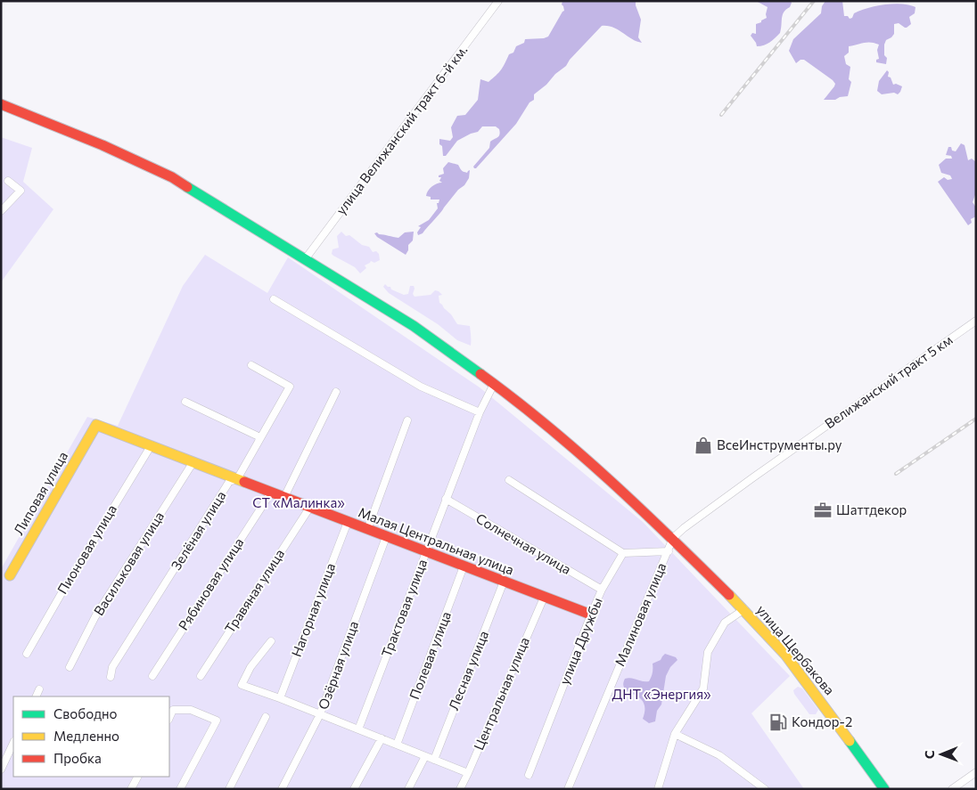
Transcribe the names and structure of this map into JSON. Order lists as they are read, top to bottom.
{
  "streets": {
    "main road": ["Липовая улица", "Малая Центральная улица", "улица Щербакова"],
    "street": [
      "улица Велижанский тракт 6-й км.",
      "Велижанский тракт 5 км",
      "Зелёная улица",
      "Солнечная улица",
      "Пионовая улица",
      "Васильковая улица",
      "Рябиновая улица",
      "Травяная улица",
      "Трактовая улица",
      "Нагорная улица",
      "Малиновая улица",
      "улица Дружбы",
      "Полевая улица",
      "Озёрная улица",
      "Лесная улица",
      "Центральная улица"
    ]
  },
  "crossings": [
    ["улица Велижанский тракт 6-й км.", "улица Щербакова"],
    ["Велижанский тракт 5 км", "Малиновая улица"],
    ["Велижанский тракт 5 км", "улица Щербакова"],
    ["Липовая улица", "Малая Центральная улица"],
    ["Зелёная улица", "Малая Центральная улица"],
    ["Малая Центральная улица", "Пионовая улица"],
    ["Малая Центральная улица", "Васильковая улица"],
    ["Малая Центральная улица", "Рябиновая улица"],
    ["Малая Центральная улица", "Травяная улица"],
    ["Малая Центральная улица", "Трактовая улица"],
    ["Малая Центральная улица", "Нагорная улица"],
    ["Малая Центральная улица", "улица Дружбы"],
    ["Малая Центральная улица", "Полевая улица"],
    ["Малая Центральная улица", "Озёрная улица"],
    ["Малая Центральная улица", "Лесная улица"],
    ["Малая Центральная улица", "Центральная улица"],
    ["Солнечная улица", "Трактовая улица"],
    ["Солнечная улица", "улица Дружбы"],
    ["Трактовая улица", "улица Щербакова"],
    ["Малиновая улица", "улица Щербакова"]
  ],
  "parks": ["CТ «Малинка»", "ДНТ «Энергия»"],
  "places": {
    "shop": ["ВсеИнструменты.ру"],
    "office": ["Шаттдекор"],
    "fuel station": ["Кондор-2"]
  },
  "legend": ["Свободно", "Медленно", "Пробка"],
  "north": "left"
}
